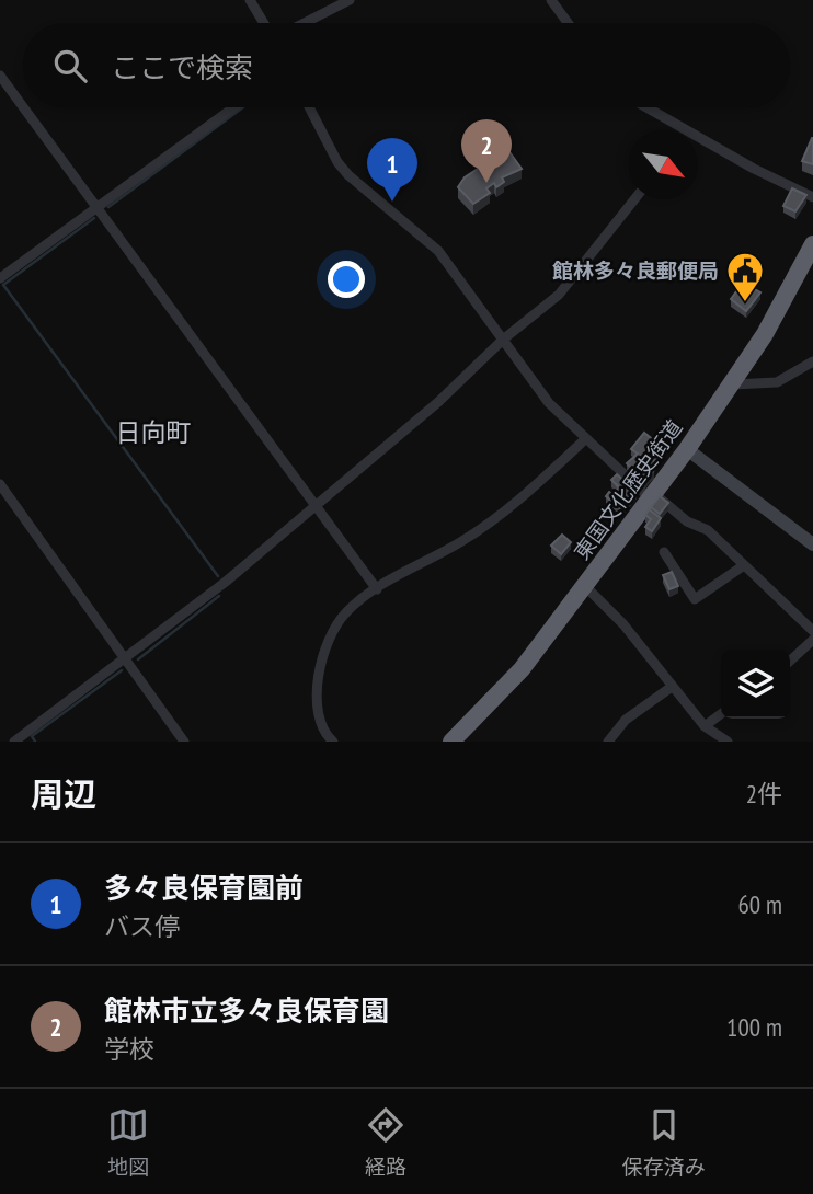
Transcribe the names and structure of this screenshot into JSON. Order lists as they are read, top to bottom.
{
  "streets": {
    "highway": ["東国文化歴史街道"]
  },
  "districts": ["日向町"],
  "places": {
    "public building": ["館林多々良郵便局"]
  },
  "north": "bottom right",
  "page": {
    "search": "ここで検索",
    "pins": ["2", "1"],
    "heading": ["周辺", "2件"],
    "list": [
      {
        "mark": "1",
        "name": "多々良保育園前",
        "note": "バス停",
        "value": "60 m"
      },
      {
        "mark": "2",
        "name": "館林市立多々良保育園",
        "note": "学校",
        "value": "100 m"
      }
    ],
    "nav": ["地図", "経路", "保存済み"]
  }
}
